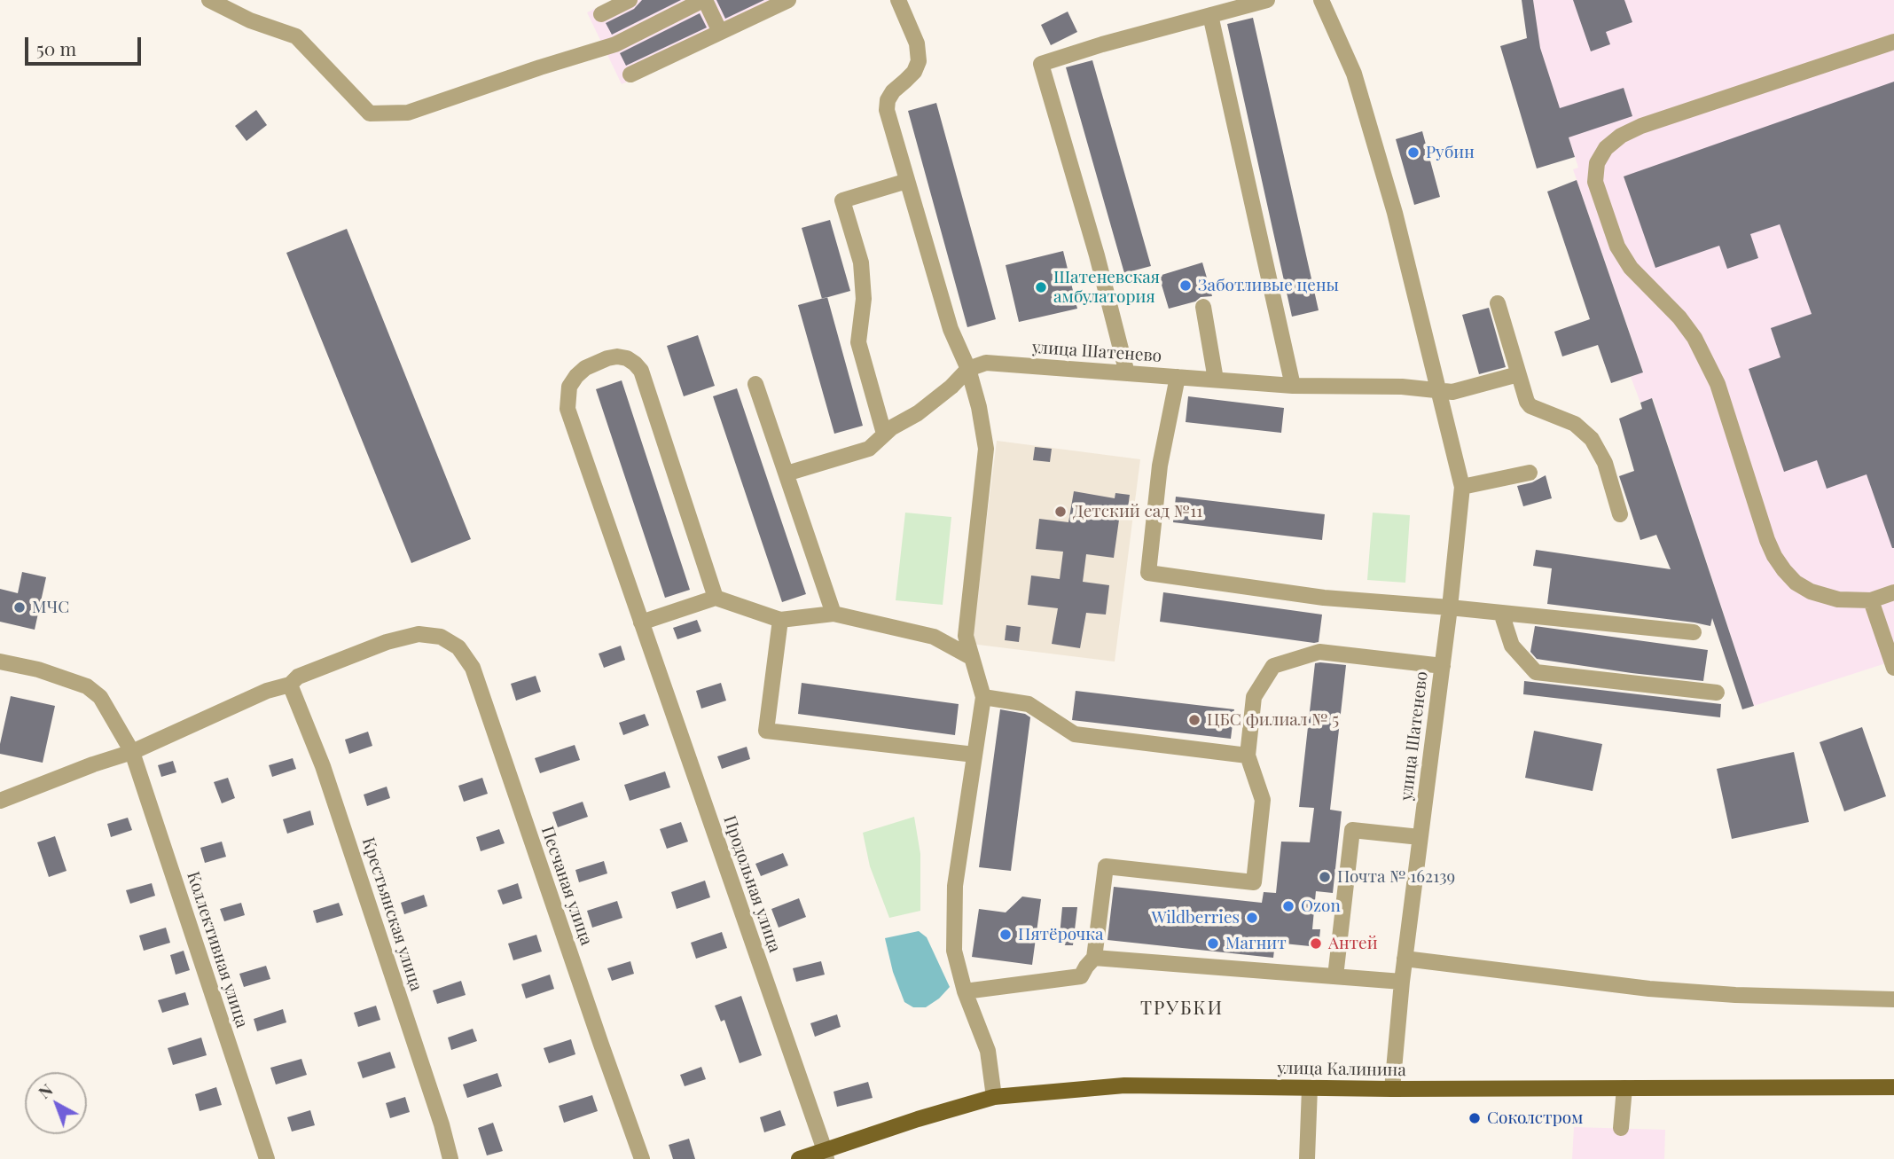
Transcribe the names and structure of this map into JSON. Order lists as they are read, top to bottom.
{
  "streets": {
    "main road": ["улица Калинина"],
    "street": [
      "улица Шатенево",
      "Продольная улица",
      "Песчаная улица",
      "Крестьянская улица",
      "Коллективная улица"
    ]
  },
  "crossings": [
    ["улица Шатенево", "улица Калинина"],
    ["Продольная улица", "улица Калинина"],
    ["Песчаная улица", "Крестьянская улица"]
  ],
  "districts": ["ТРУБКИ"],
  "places": [
    "Рубин",
    "Заботливые цены",
    "Шатеневская амбулатория",
    "Детский сад №11",
    "МЧС",
    "ЦБС филиал № 5",
    "Почта № 162139",
    "Ozon",
    "Wildberries",
    "Пятёрочка",
    "Магнит",
    "Антей",
    "Соколстром"
  ],
  "scale_bar": "50 m",
  "north": "top left"
}
